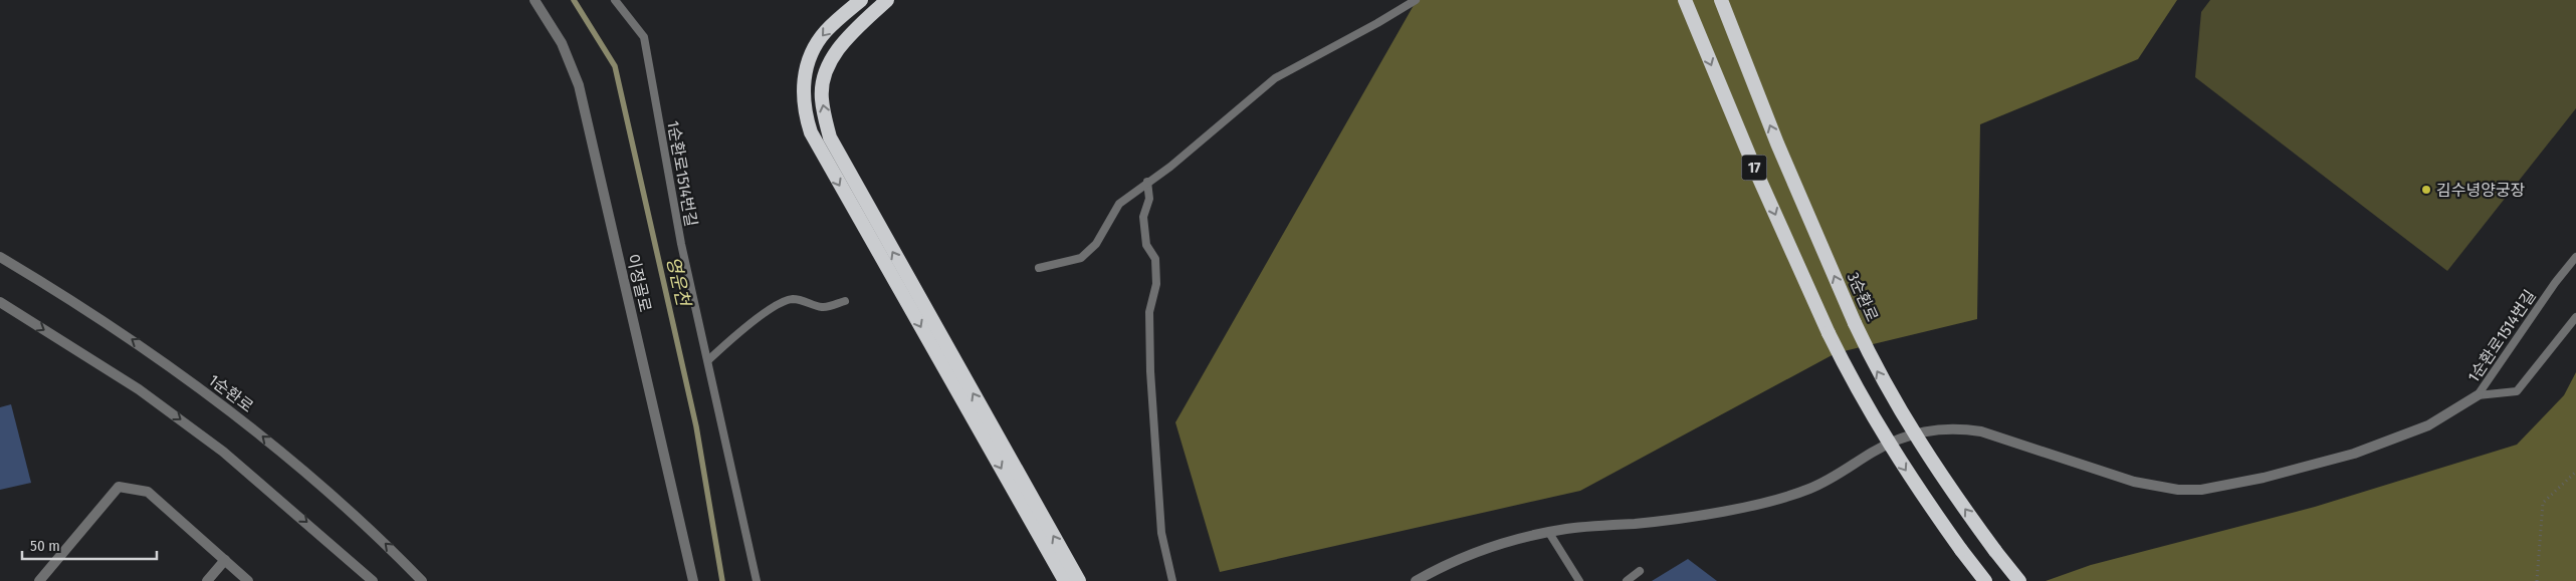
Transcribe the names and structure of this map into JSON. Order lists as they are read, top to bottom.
{
  "streets": {
    "highway": ["17", "3순환로"],
    "street": ["이정골로", "1순환로"],
    "lane": ["1순환로1514번길"]
  },
  "water": ["영운천"],
  "places": ["김수녕양궁장"],
  "scale_bar": "50 m"
}
